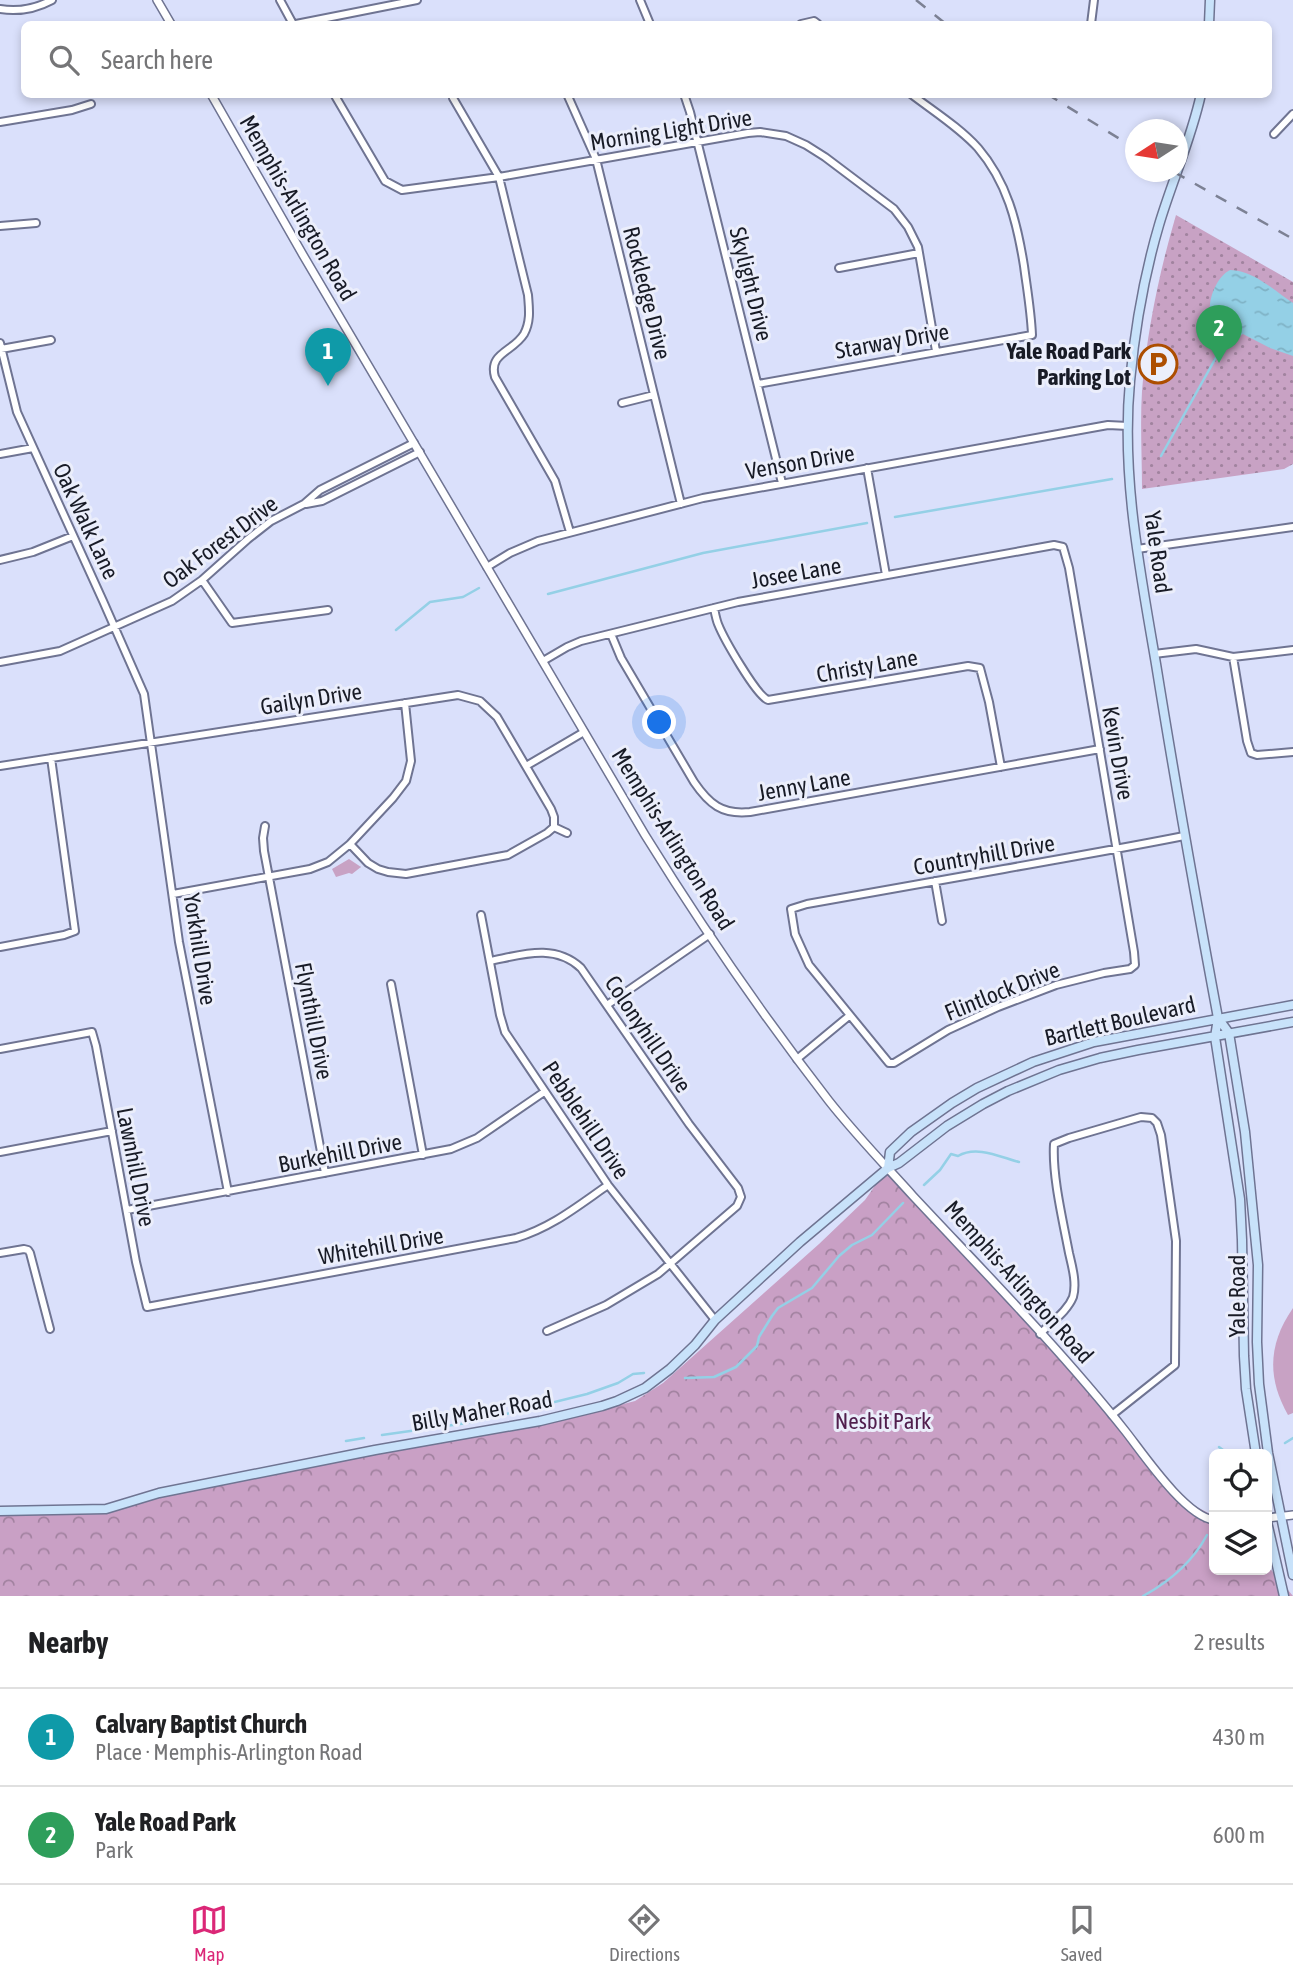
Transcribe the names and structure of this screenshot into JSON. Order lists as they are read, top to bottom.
{
  "streets": {
    "main road": ["Yale Road", "Bartlett Boulevard", "Billy Maher Road"],
    "street": [
      "Morning Light Drive",
      "Memphis-Arlington Road",
      "Skylight Drive",
      "Rockledge Drive",
      "Starway Drive",
      "Venson Drive",
      "Oak Walk Lane",
      "Oak Forest Drive",
      "Josee Lane",
      "Christy Lane",
      "Gailyn Drive",
      "Kevin Drive",
      "Jenny Lane",
      "Countryhill Drive",
      "Yorkhill Drive",
      "Flintlock Drive",
      "Flynthill Drive",
      "Colonyhill Drive",
      "Pebblehill Drive",
      "Burkehill Drive",
      "Lawnhill Drive",
      "Whitehill Drive"
    ]
  },
  "crossings": [
    ["Morning Light Drive", "Skylight Drive"],
    ["Morning Light Drive", "Rockledge Drive"],
    ["Morning Light Drive", "Starway Drive"],
    ["Memphis-Arlington Road", "Venson Drive"],
    ["Memphis-Arlington Road", "Oak Forest Drive"],
    ["Memphis-Arlington Road", "Josee Lane"],
    ["Memphis-Arlington Road", "Bartlett Boulevard"],
    ["Memphis-Arlington Road", "Billy Maher Road"],
    ["Skylight Drive", "Starway Drive"],
    ["Skylight Drive", "Venson Drive"],
    ["Rockledge Drive", "Venson Drive"],
    ["Venson Drive", "Yale Road"],
    ["Oak Walk Lane", "Oak Forest Drive"],
    ["Oak Walk Lane", "Yorkhill Drive"],
    ["Yale Road", "Countryhill Drive"],
    ["Yale Road", "Bartlett Boulevard"],
    ["Josee Lane", "Christy Lane"],
    ["Josee Lane", "Kevin Drive"],
    ["Josee Lane", "Jenny Lane"],
    ["Christy Lane", "Jenny Lane"],
    ["Gailyn Drive", "Yorkhill Drive"],
    ["Kevin Drive", "Jenny Lane"],
    ["Kevin Drive", "Countryhill Drive"],
    ["Kevin Drive", "Flintlock Drive"],
    ["Countryhill Drive", "Flintlock Drive"],
    ["Yorkhill Drive", "Burkehill Drive"],
    ["Flynthill Drive", "Burkehill Drive"],
    ["Bartlett Boulevard", "Billy Maher Road"],
    ["Colonyhill Drive", "Pebblehill Drive"],
    ["Pebblehill Drive", "Burkehill Drive"],
    ["Pebblehill Drive", "Whitehill Drive"],
    ["Pebblehill Drive", "Billy Maher Road"],
    ["Burkehill Drive", "Lawnhill Drive"],
    ["Lawnhill Drive", "Whitehill Drive"]
  ],
  "parks": ["Nesbit Park"],
  "places": {
    "parking": ["Yale Road Park Parking Lot"]
  },
  "north": "left",
  "page": {
    "search": "Search here",
    "pins": ["2", "1"],
    "heading": ["Nearby", "2 results"],
    "list": [
      {
        "mark": "1",
        "name": "Calvary Baptist Church",
        "note": "Place · Memphis-Arlington Road",
        "value": "430 m"
      },
      {
        "mark": "2",
        "name": "Yale Road Park",
        "note": "Park",
        "value": "600 m"
      }
    ],
    "nav": ["Map", "Directions", "Saved"]
  }
}
